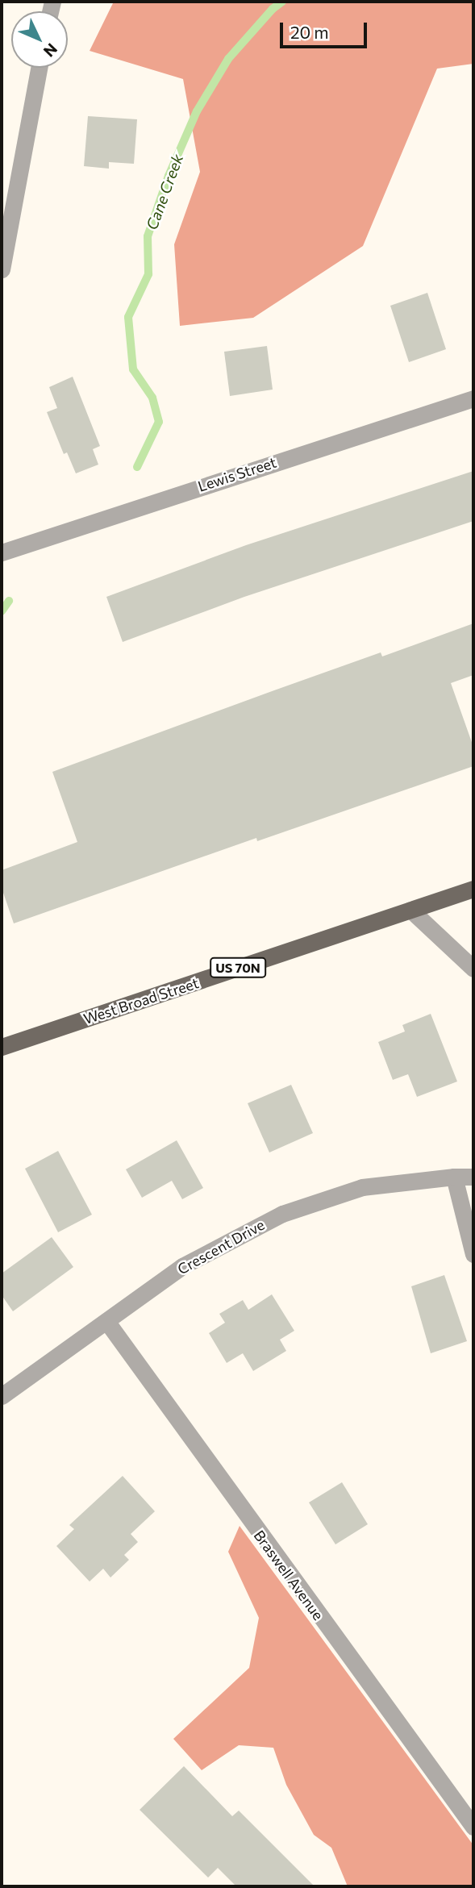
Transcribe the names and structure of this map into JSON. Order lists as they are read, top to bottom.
{
  "streets": {
    "main road": ["US 70N", "West Broad Street"],
    "street": ["Lewis Street", "Crescent Drive", "Braswell Avenue"]
  },
  "crossings": [
    ["Crescent Drive", "Braswell Avenue"]
  ],
  "water": ["Cane Creek"],
  "scale_bar": "20 m",
  "north": "bottom right"
}
